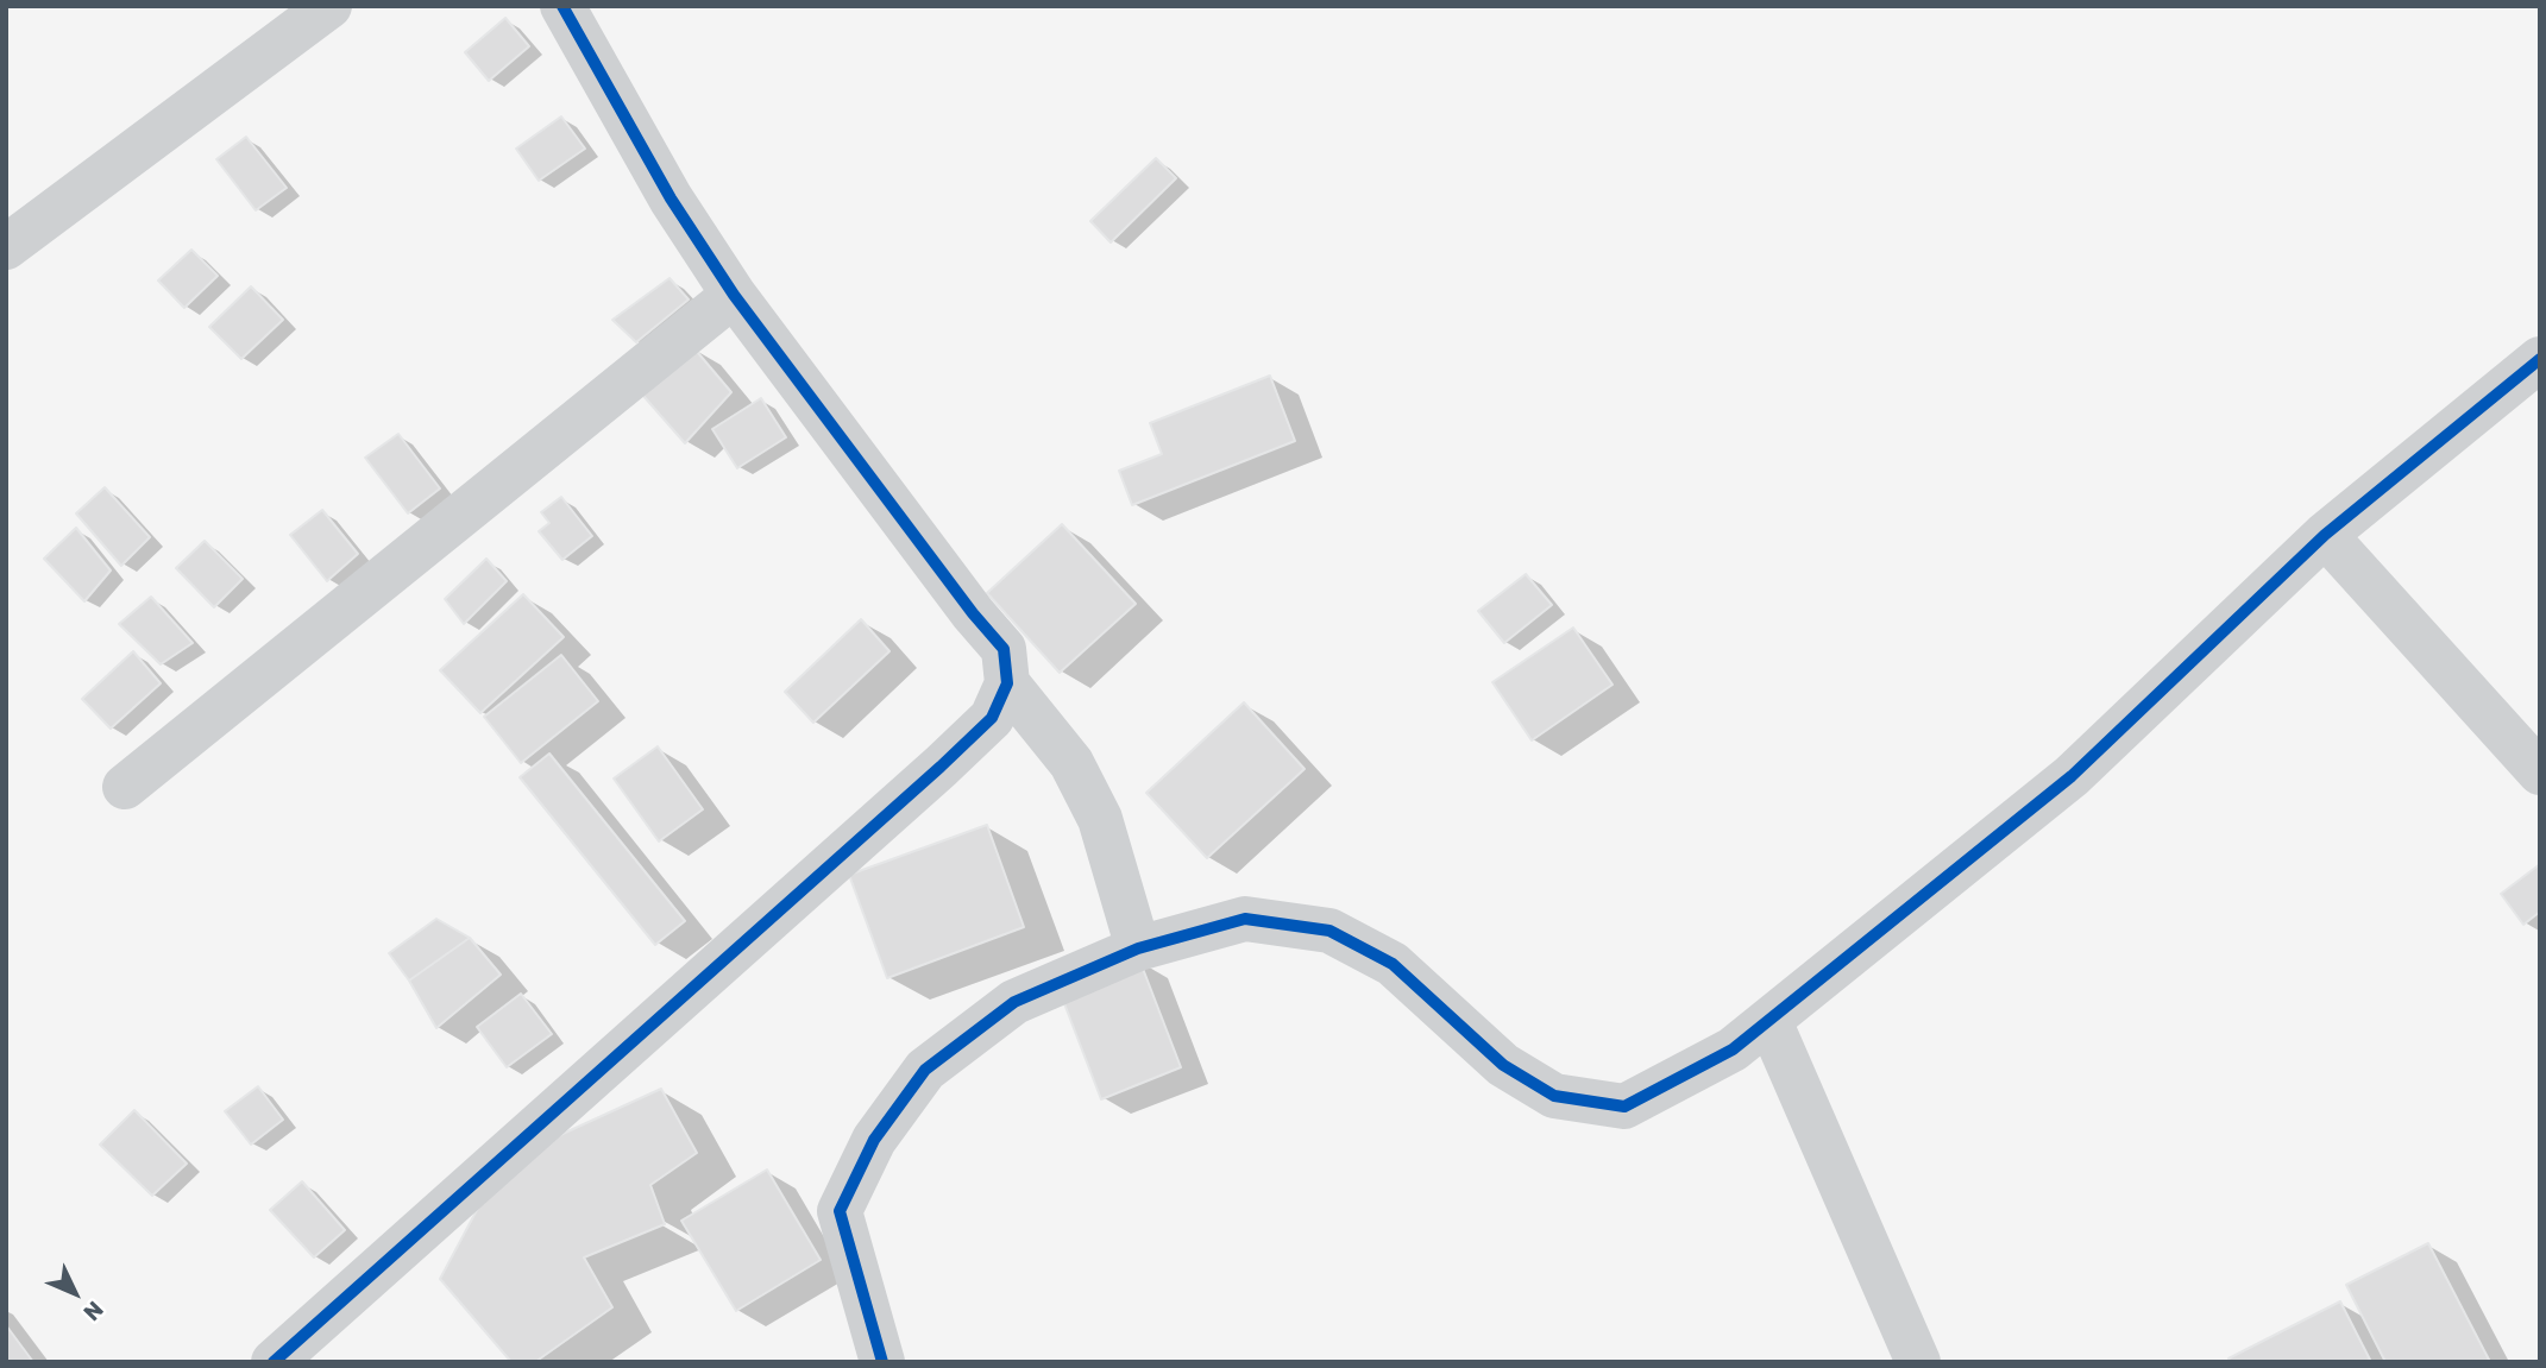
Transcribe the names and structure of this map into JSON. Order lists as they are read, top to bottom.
{
  "north": "bottom right"
}
